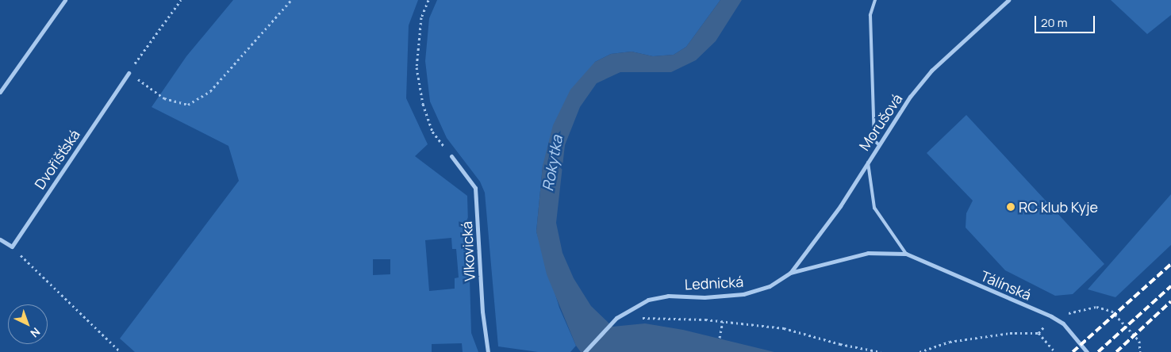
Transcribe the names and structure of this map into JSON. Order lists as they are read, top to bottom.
{
  "streets": {
    "street": [
      "Morušová",
      "Dvořišťská",
      "Vlkovická",
      "Lednická",
      "Tálínská"
    ]
  },
  "crossings": [
    ["Morušová", "Lednická"],
    ["Lednická", "Tálínská"]
  ],
  "water": ["Rokytka"],
  "places": ["RC klub Kyje"],
  "scale_bar": "20 m",
  "north": "bottom right"
}
